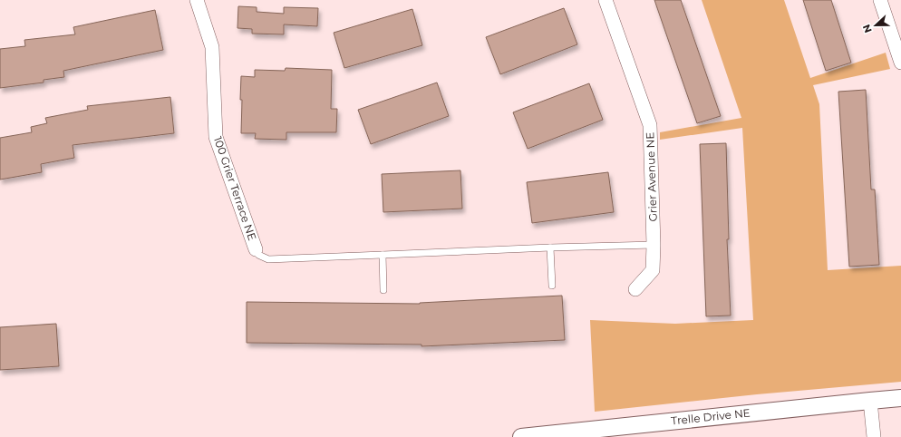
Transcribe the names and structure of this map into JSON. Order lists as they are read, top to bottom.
{
  "streets": {
    "street": ["Grier Avenue NE", "100 Grier Terrace NE", "Trelle Drive NE"]
  },
  "north": "left"
}
